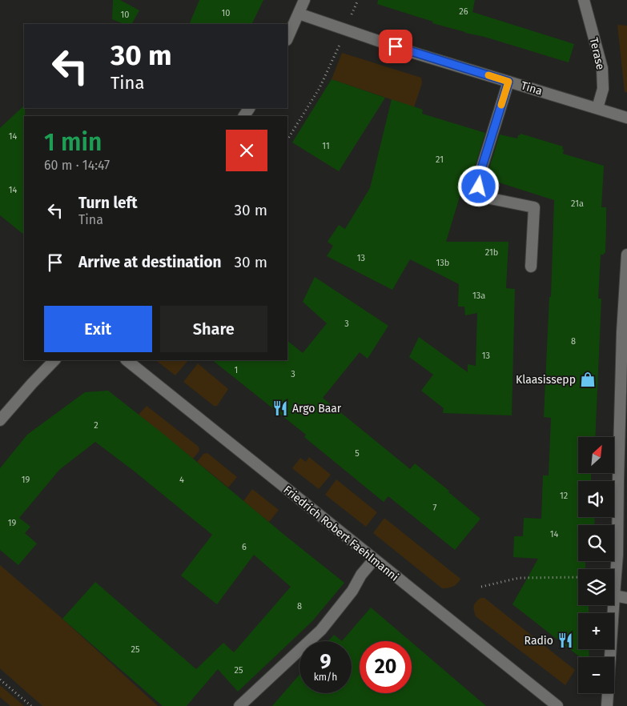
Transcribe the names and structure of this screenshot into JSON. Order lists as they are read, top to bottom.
{
  "streets": {
    "street": ["Terase", "Tina", "Friedrich Robert Faehlmanni"]
  },
  "crossings": [
    ["Terase", "Tina"]
  ],
  "places": {
    "shop": ["Klaasissepp"],
    "restaurant": ["Argo Baar", "Radio"]
  },
  "house_numbers": [
    "26",
    "10",
    "10",
    "14",
    "11",
    "21",
    "14",
    "21a",
    "21b",
    "13",
    "13b",
    "13a",
    "3",
    "8",
    "13",
    "1",
    "3",
    "2",
    "5",
    "19",
    "4",
    "12",
    "7",
    "19",
    "14",
    "6",
    "8",
    "25",
    "25"
  ],
  "north": "top right",
  "page": {
    "turn": ["30 m", "Tina"],
    "heading": ["1 min", "60 m · 14:47"],
    "list": [
      {
        "name": "Turn left",
        "note": "Tina",
        "value": "30 m"
      },
      {
        "name": "Arrive at destination",
        "value": "30 m"
      }
    ],
    "buttons": ["Exit", "Share"],
    "map_buttons": ["+", "−"],
    "speed": "9 km/h",
    "limit": "20"
  }
}
